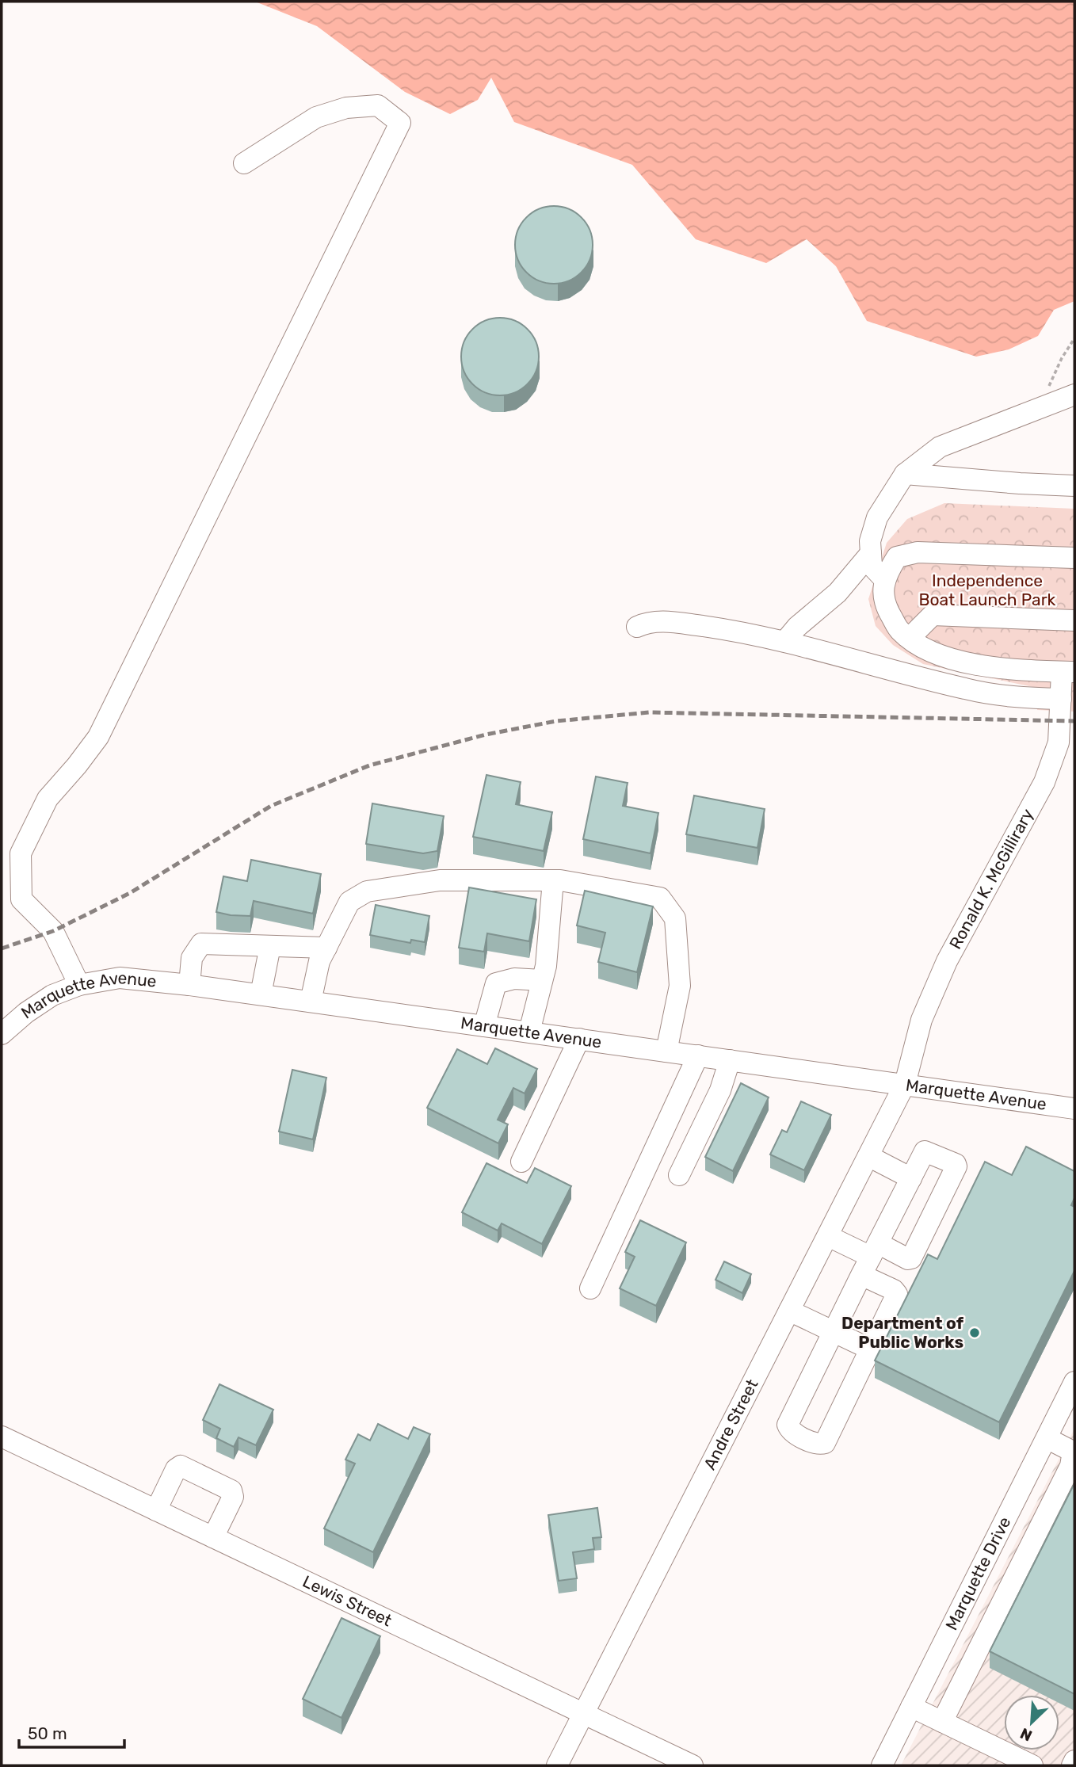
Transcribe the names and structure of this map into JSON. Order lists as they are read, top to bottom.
{
  "streets": {
    "street": [
      "Ronald K. McGillirary",
      "Marquette Avenue",
      "Andre Street",
      "Marquette Drive",
      "Lewis Street"
    ]
  },
  "crossings": [
    ["Ronald K. McGillirary", "Marquette Avenue"],
    ["Ronald K. McGillirary", "Andre Street"],
    ["Marquette Avenue", "Andre Street"],
    ["Andre Street", "Lewis Street"]
  ],
  "parks": ["Independence Boat Launch Park"],
  "places": ["Department of Public Works"],
  "scale_bar": "50 m",
  "north": "bottom left"
}
